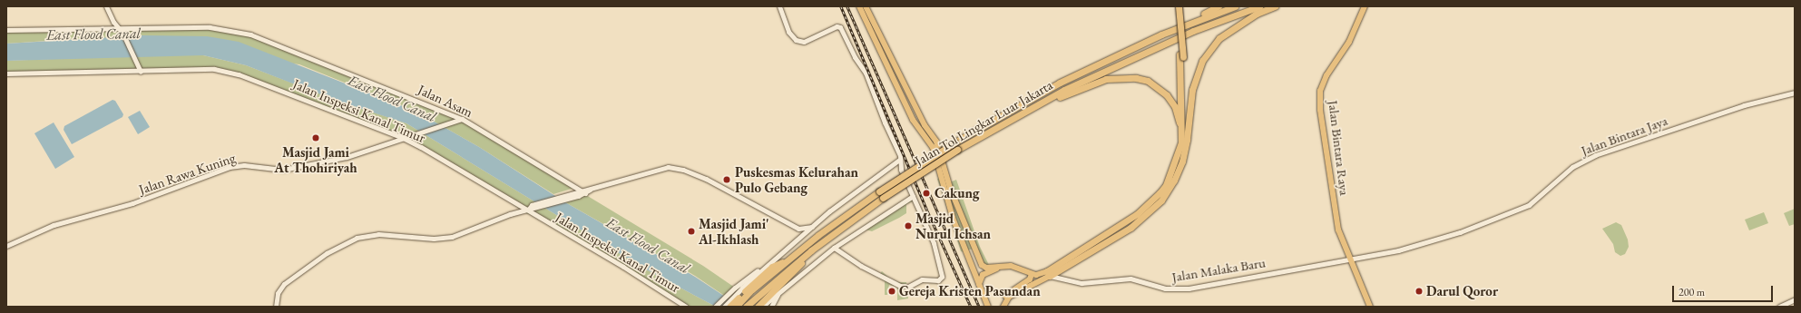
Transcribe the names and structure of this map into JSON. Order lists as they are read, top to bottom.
{
  "streets": {
    "highway": ["Jalan Tol Lingkar Luar Jakarta"],
    "main road": ["Jalan Bintara Raya"],
    "street": [
      "Jalan Asam",
      "Jalan Inspeksi Kanal Timur",
      "Jalan Bintara Jaya",
      "Jalan Rawa Kuning",
      "Jalan Malaka Baru"
    ]
  },
  "crossings": [
    ["Jalan Asam", "Jalan Rawa Kuning"],
    ["Jalan Inspeksi Kanal Timur", "Jalan Rawa Kuning"],
    ["Jalan Bintara Jaya", "Jalan Bintara Raya"],
    ["Jalan Bintara Jaya", "Jalan Malaka Baru"],
    ["Jalan Bintara Raya", "Jalan Malaka Baru"]
  ],
  "water": ["East Flood Canal"],
  "places": [
    "Masjid Jami At Thohiriyah",
    "Puskesmas Kelurahan Pulo Gebang",
    "Cakung",
    "Masjid Nurul Ichsan",
    "Masjid Jami' Al-Ikhlash",
    "Gereja Kristen Pasundan",
    "Darul Qoror"
  ],
  "scale_bar": "200 m"
}
